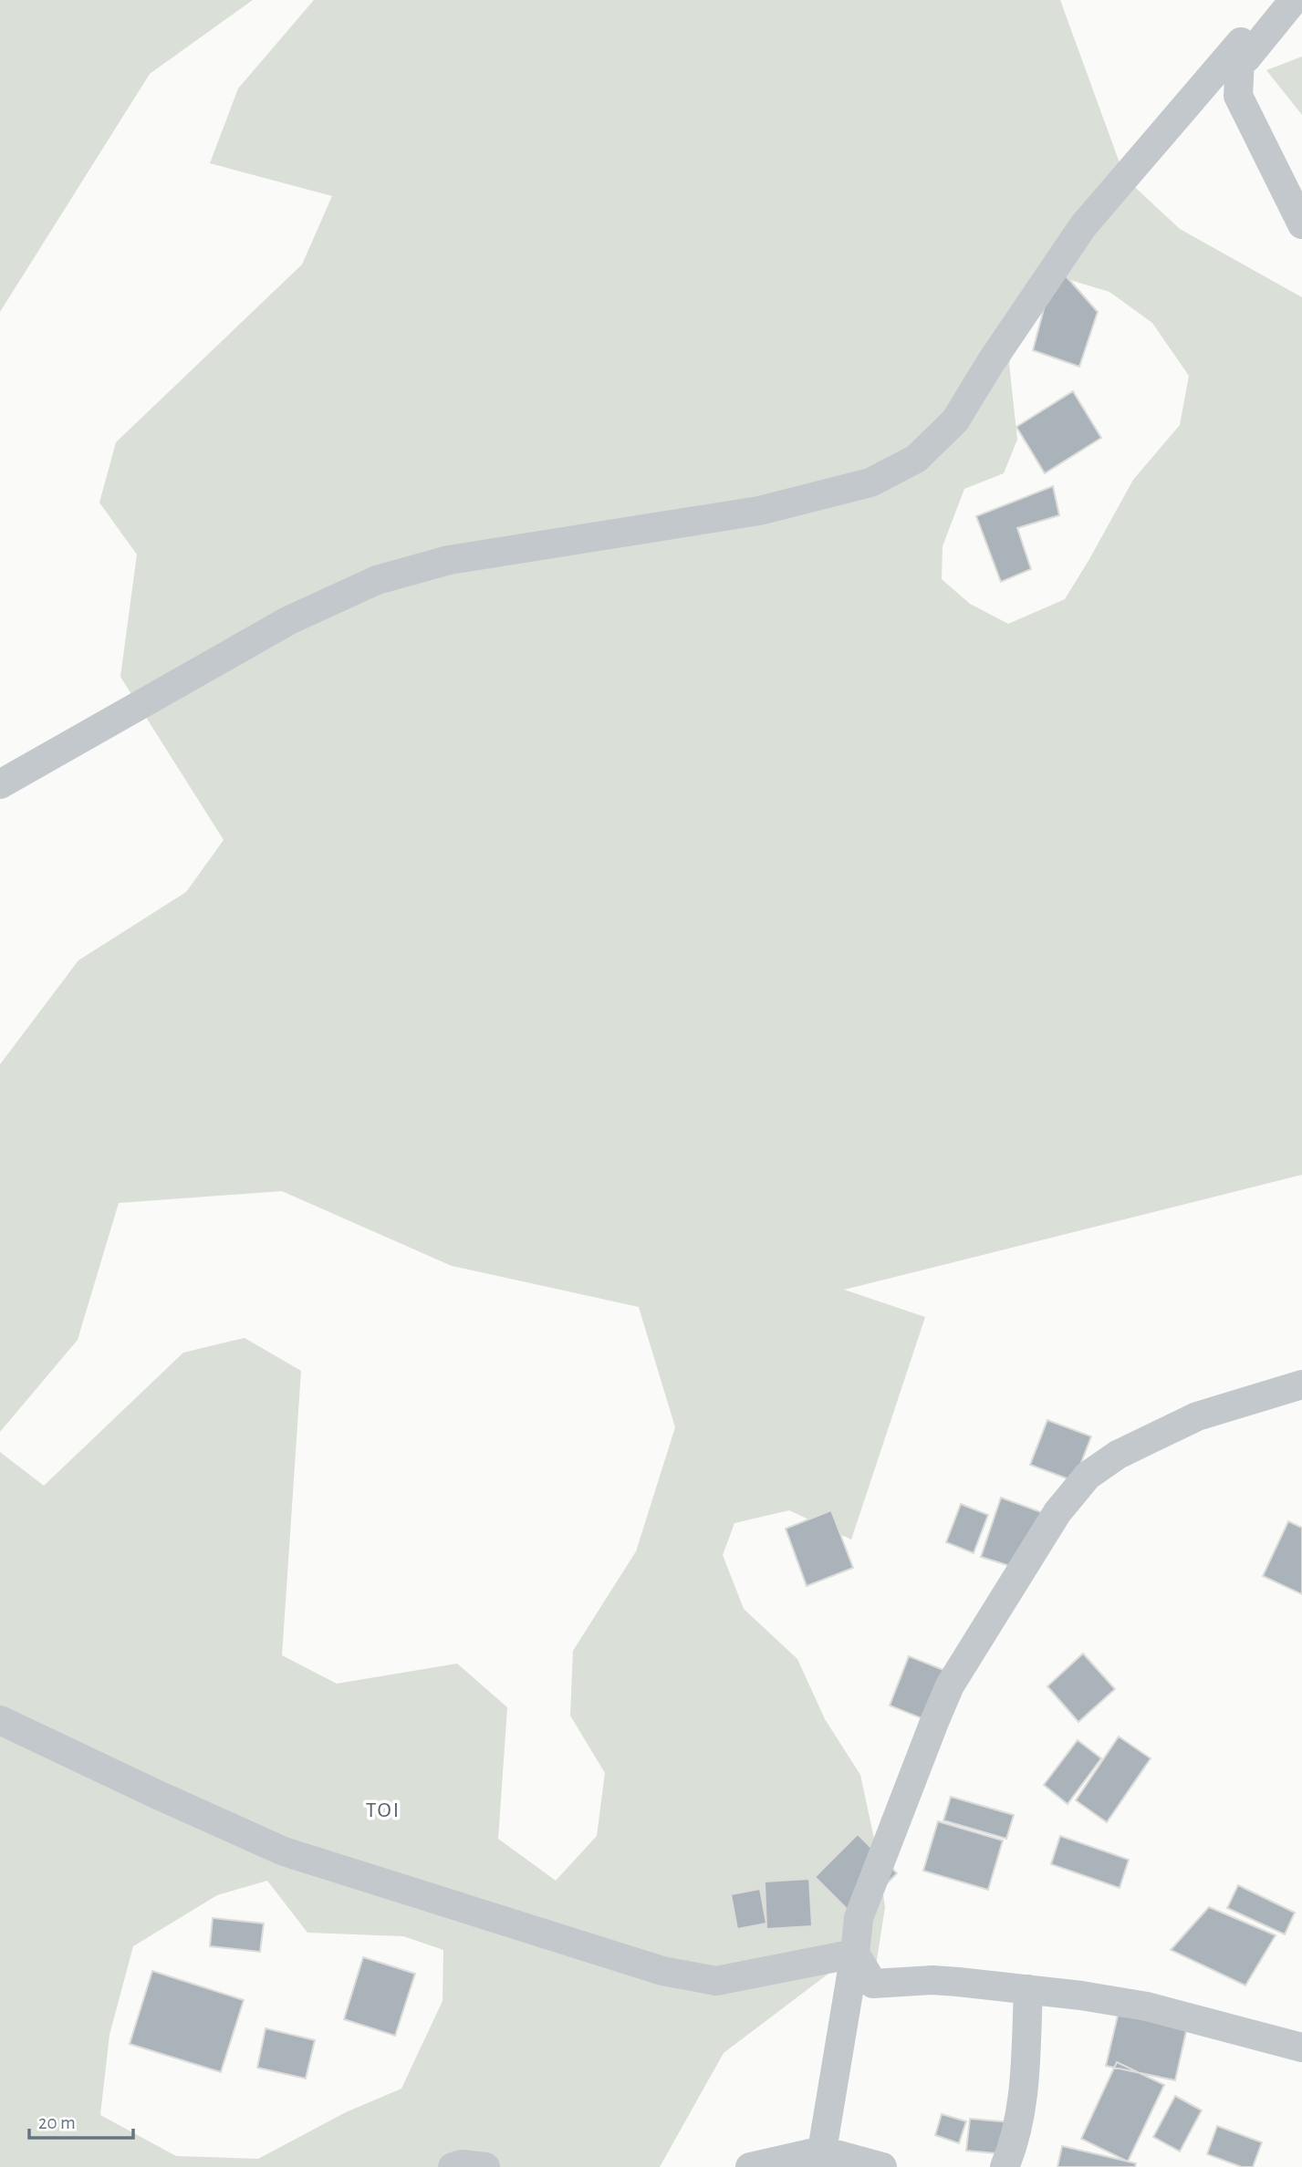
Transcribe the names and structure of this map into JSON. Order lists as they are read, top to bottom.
{
  "districts": ["TOI"],
  "scale_bar": "20 m"
}
